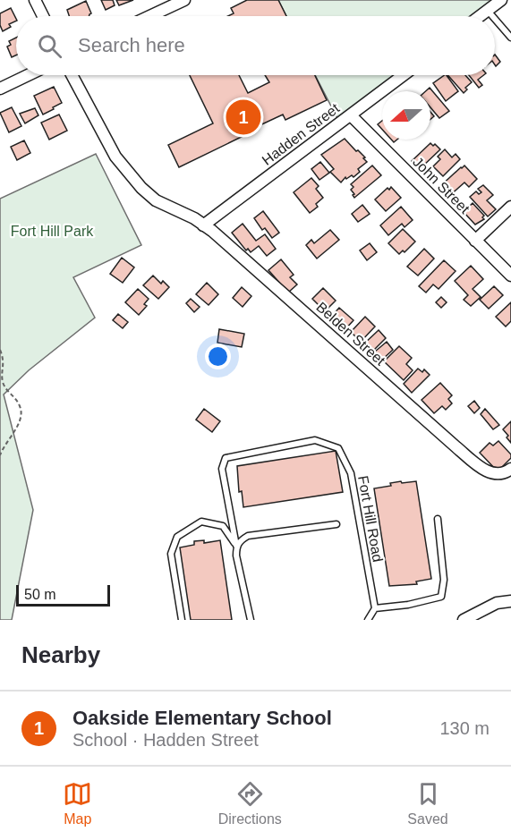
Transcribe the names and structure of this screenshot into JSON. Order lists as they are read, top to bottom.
{
  "streets": {
    "street": ["Hadden Street", "John Street", "Belden Street"],
    "lane": ["Fort Hill Road"]
  },
  "crossings": [
    ["Hadden Street", "John Street"],
    ["Hadden Street", "Belden Street"]
  ],
  "parks": ["Fort Hill Park"],
  "scale_bar": "50 m",
  "north": "left",
  "page": {
    "search": "Search here",
    "pins": "1",
    "scale": "50 m",
    "heading": "Nearby",
    "list": [
      {
        "mark": "1",
        "name": "Oakside Elementary School",
        "note": "School · Hadden Street",
        "value": "130 m"
      }
    ],
    "nav": ["Map", "Directions", "Saved"]
  }
}
